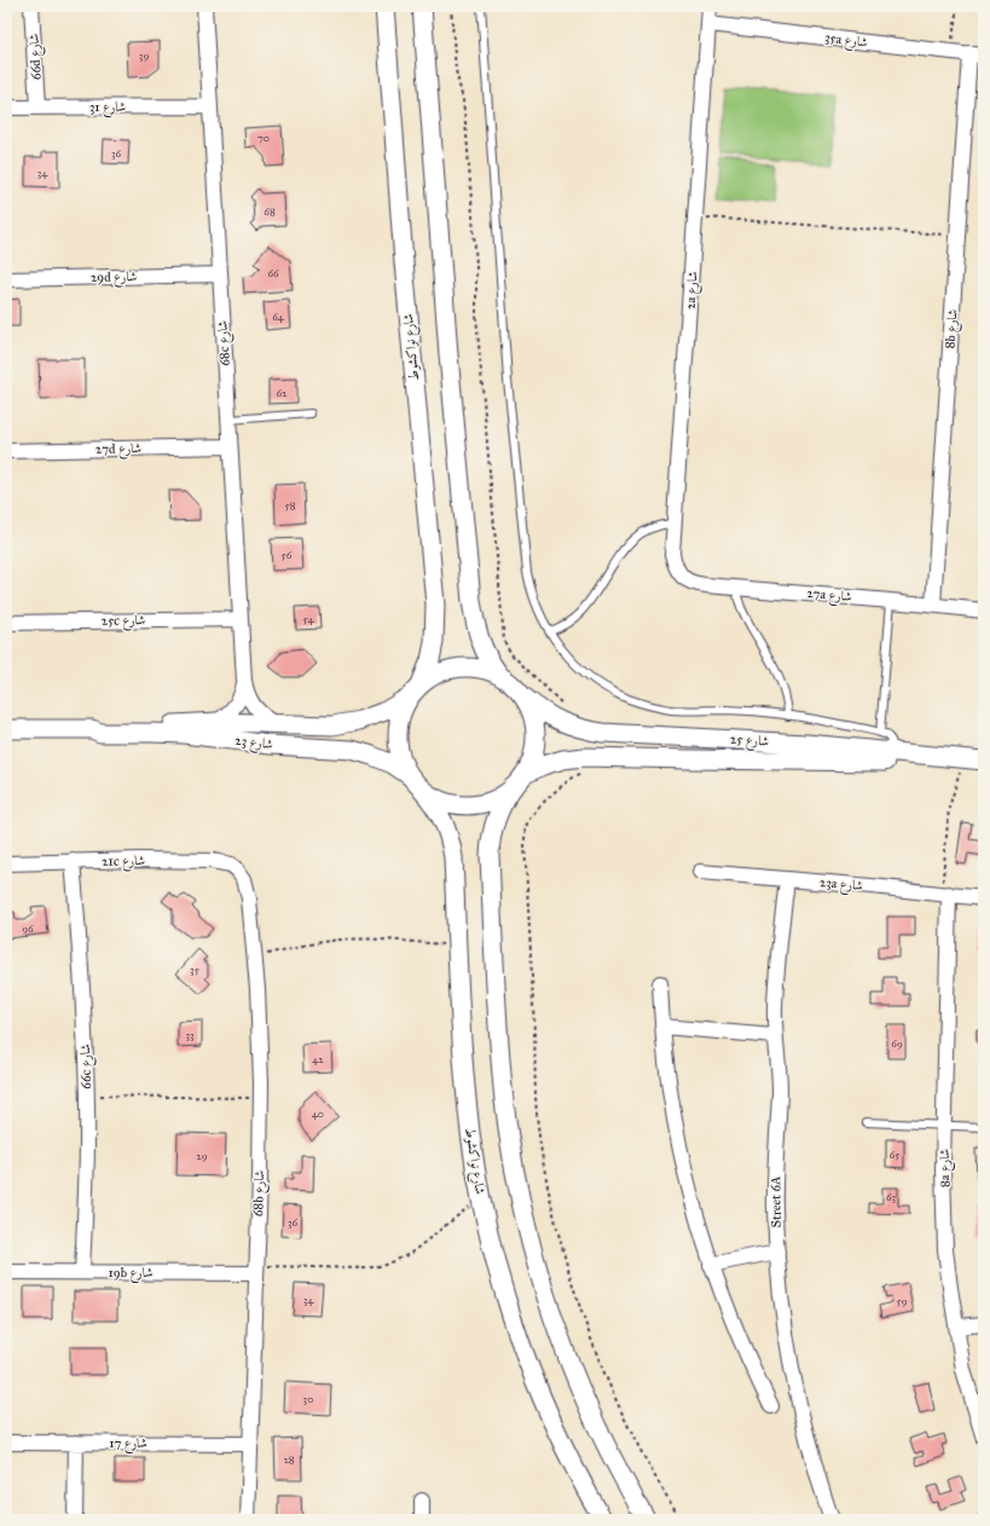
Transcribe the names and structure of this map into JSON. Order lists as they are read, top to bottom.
{
  "streets": {
    "street": [
      "35a شارع",
      "66d شارع",
      "شارع 31",
      "29d شارع",
      "2a شارع",
      "8b شارع",
      "68c شارع",
      "شارع نواكشوط",
      "27d شارع",
      "27a شارع",
      "25c شارع",
      "شارع 25",
      "شارع 23",
      "21c شارع",
      "23a شارع",
      "66c شارع",
      "8a شارع",
      "68b شارع",
      "Street 6A",
      "19b شارع",
      "شارع 17"
    ]
  },
  "crossings": [
    ["35a شارع", "2a شارع"],
    ["35a شارع", "8b شارع"],
    ["66d شارع", "شارع 31"],
    ["شارع 31", "68c شارع"],
    ["29d شارع", "68c شارع"],
    ["2a شارع", "27a شارع"],
    ["8b شارع", "27a شارع"],
    ["68c شارع", "27d شارع"],
    ["68c شارع", "25c شارع"],
    ["68c شارع", "شارع 23"],
    ["شارع نواكشوط", "شارع 25"],
    ["شارع نواكشوط", "شارع 23"],
    ["شارع 25", "شارع 23"],
    ["21c شارع", "66c شارع"],
    ["21c شارع", "68b شارع"],
    ["23a شارع", "8a شارع"],
    ["23a شارع", "Street 6A"],
    ["66c شارع", "19b شارع"],
    ["68b شارع", "19b شارع"],
    ["68b شارع", "شارع 17"]
  ],
  "house_numbers": [
    "39",
    "70",
    "36",
    "34",
    "68",
    "66",
    "64",
    "62",
    "58",
    "56",
    "54",
    "96",
    "35",
    "33",
    "69",
    "42",
    "40",
    "65",
    "29",
    "63",
    "36",
    "34",
    "59",
    "30",
    "28"
  ]
}
